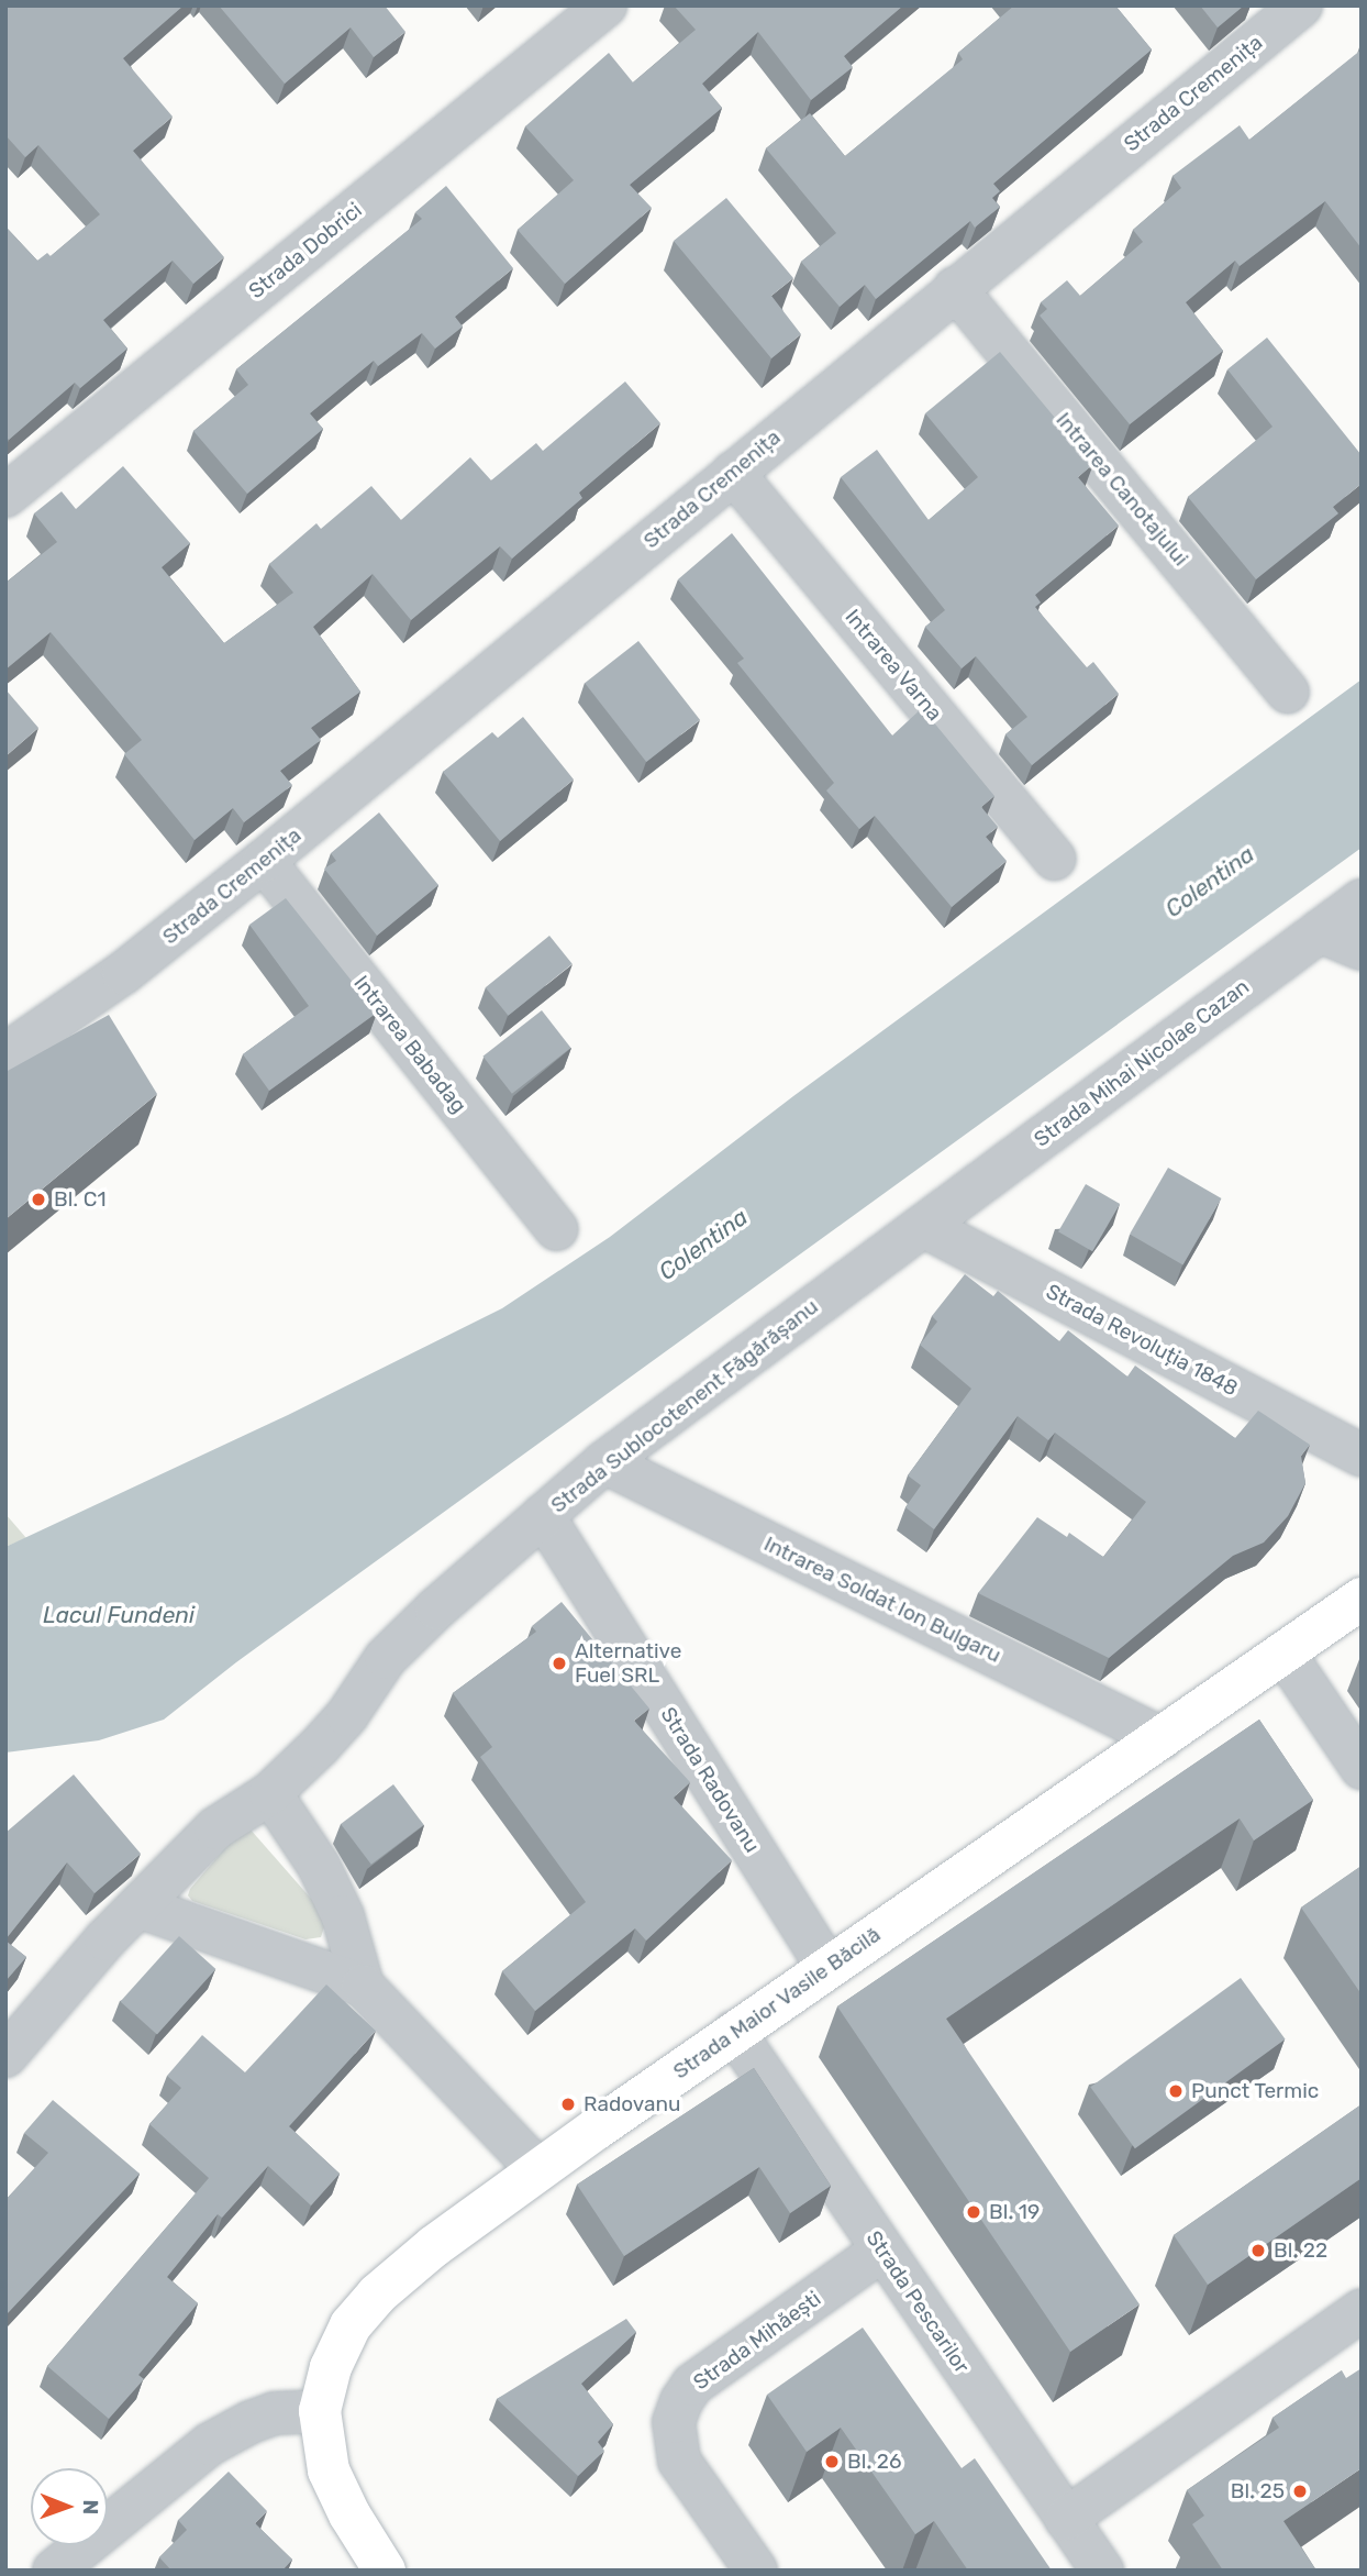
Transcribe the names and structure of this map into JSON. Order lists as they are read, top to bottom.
{
  "streets": {
    "street": [
      "Strada Cremenița",
      "Strada Dobrici",
      "Intrarea Canotajului",
      "Intrarea Varna",
      "Intrarea Babadag",
      "Strada Mihai Nicolae Cazan",
      "Strada Revoluția 1848",
      "Strada Sublocotenent Făgărășanu",
      "Intrarea Soldat Ion Bulgaru",
      "Strada Radovanu",
      "Strada Maior Vasile Băcilă",
      "Strada Pescarilor",
      "Strada Mihăești"
    ]
  },
  "crossings": [
    ["Strada Cremenița", "Intrarea Canotajului"],
    ["Strada Cremenița", "Intrarea Varna"],
    ["Strada Cremenița", "Intrarea Babadag"],
    ["Strada Mihai Nicolae Cazan", "Strada Revoluția 1848"],
    ["Strada Mihai Nicolae Cazan", "Strada Sublocotenent Făgărășanu"],
    ["Strada Revoluția 1848", "Strada Sublocotenent Făgărășanu"],
    ["Strada Sublocotenent Făgărășanu", "Intrarea Soldat Ion Bulgaru"],
    ["Strada Sublocotenent Făgărășanu", "Strada Radovanu"],
    ["Intrarea Soldat Ion Bulgaru", "Strada Maior Vasile Băcilă"],
    ["Strada Radovanu", "Strada Maior Vasile Băcilă"],
    ["Strada Maior Vasile Băcilă", "Strada Pescarilor"],
    ["Strada Pescarilor", "Strada Mihăești"]
  ],
  "water": ["Colentina", "Lacul Fundeni"],
  "places": [
    "Bl. C1",
    "Alternative Fuel SRL",
    "Punct Termic",
    "Radovanu",
    "Bl. 19",
    "Bl. 22",
    "Bl. 26",
    "Bl. 25"
  ],
  "north": "right"
}
